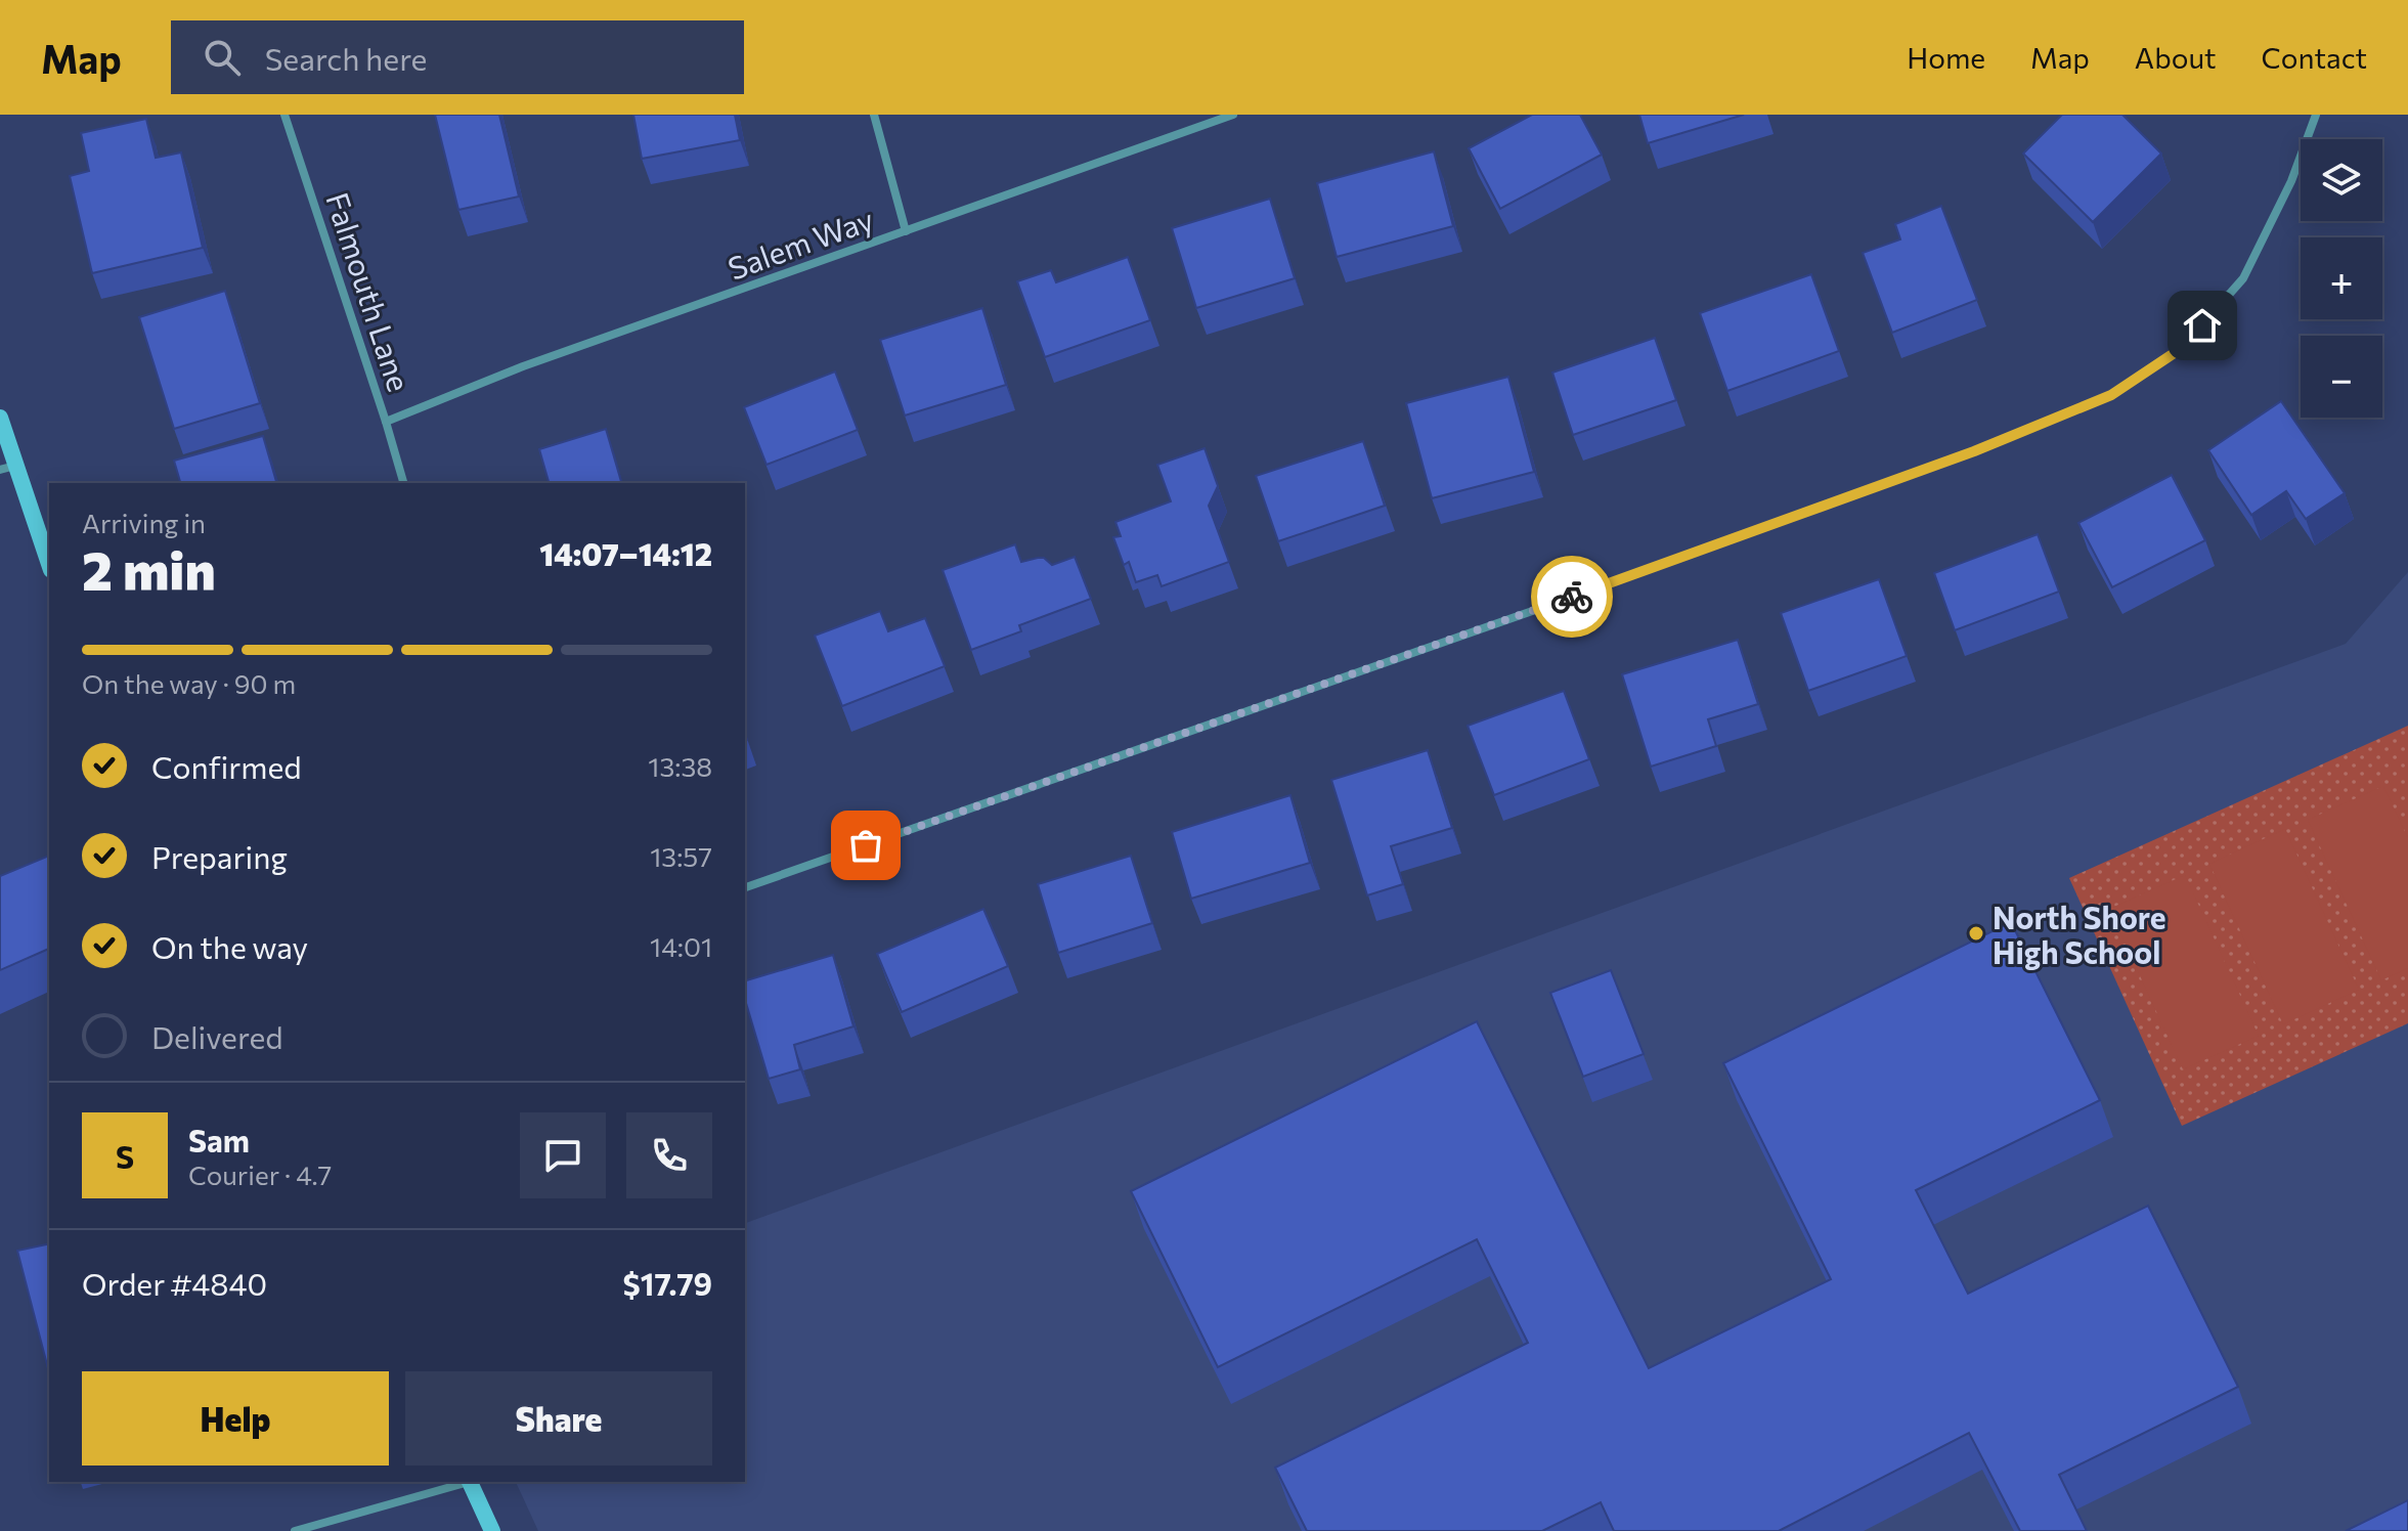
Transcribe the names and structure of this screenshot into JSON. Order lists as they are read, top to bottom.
{
  "streets": {
    "street": ["Salem Way", "Falmouth Lane"]
  },
  "crossings": [
    ["Salem Way", "Falmouth Lane"]
  ],
  "places": ["North Shore High School"],
  "page": {
    "header": "Map",
    "search": "Search here",
    "nav": [
      "Home",
      "Map",
      "About",
      "Contact"
    ],
    "map_buttons": ["+", "−"],
    "heading": ["2 min", "Arriving in", "14:07–14:12"],
    "panel": [
      "Sam",
      "Courier · 4.7",
      "Order #4840",
      "$17.79"
    ],
    "bar": "On the way · 90 m",
    "list": [
      ["Confirmed", "13:38"],
      ["Preparing", "13:57"],
      ["On the way", "14:01"],
      "Delivered"
    ],
    "round": "S",
    "buttons": ["Help", "Share"]
  }
}
